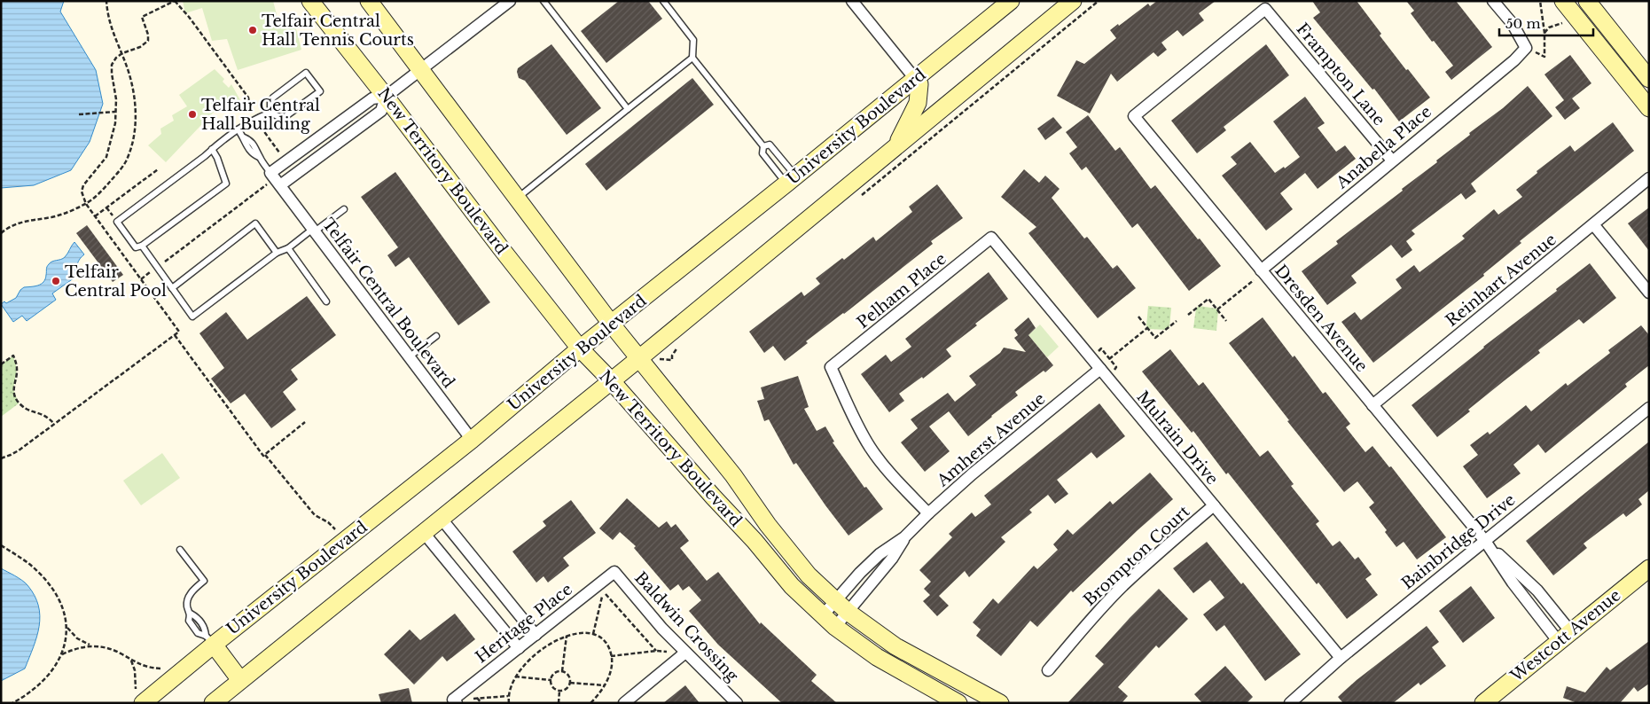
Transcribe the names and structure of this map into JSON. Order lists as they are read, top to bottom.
{
  "streets": {
    "main road": ["University Boulevard", "New Territory Boulevard", "Westcott Avenue"],
    "street": [
      "Frampton Lane",
      "Anabella Place",
      "Reinhart Avenue",
      "Pelham Place",
      "Telfair Central Boulevard",
      "Dresden Avenue",
      "Mulrain Drive",
      "Amherst Avenue",
      "Bainbridge Drive",
      "Brompton Court",
      "Heritage Place",
      "Baldwin Crossing"
    ]
  },
  "crossings": [
    ["Frampton Lane", "Anabella Place"],
    ["Frampton Lane", "Dresden Avenue"],
    ["University Boulevard", "New Territory Boulevard"],
    ["University Boulevard", "Telfair Central Boulevard"],
    ["Anabella Place", "Dresden Avenue"],
    ["New Territory Boulevard", "Amherst Avenue"],
    ["Reinhart Avenue", "Dresden Avenue"],
    ["Pelham Place", "Mulrain Drive"],
    ["Pelham Place", "Amherst Avenue"],
    ["Dresden Avenue", "Bainbridge Drive"],
    ["Dresden Avenue", "Westcott Avenue"],
    ["Mulrain Drive", "Amherst Avenue"],
    ["Mulrain Drive", "Bainbridge Drive"],
    ["Mulrain Drive", "Brompton Court"],
    ["Heritage Place", "Baldwin Crossing"]
  ],
  "places": ["Telfair Central Hall Tennis Courts", "Telfair Central Hall Building", "Telfair Central Pool"],
  "scale_bar": "50 m"
}
